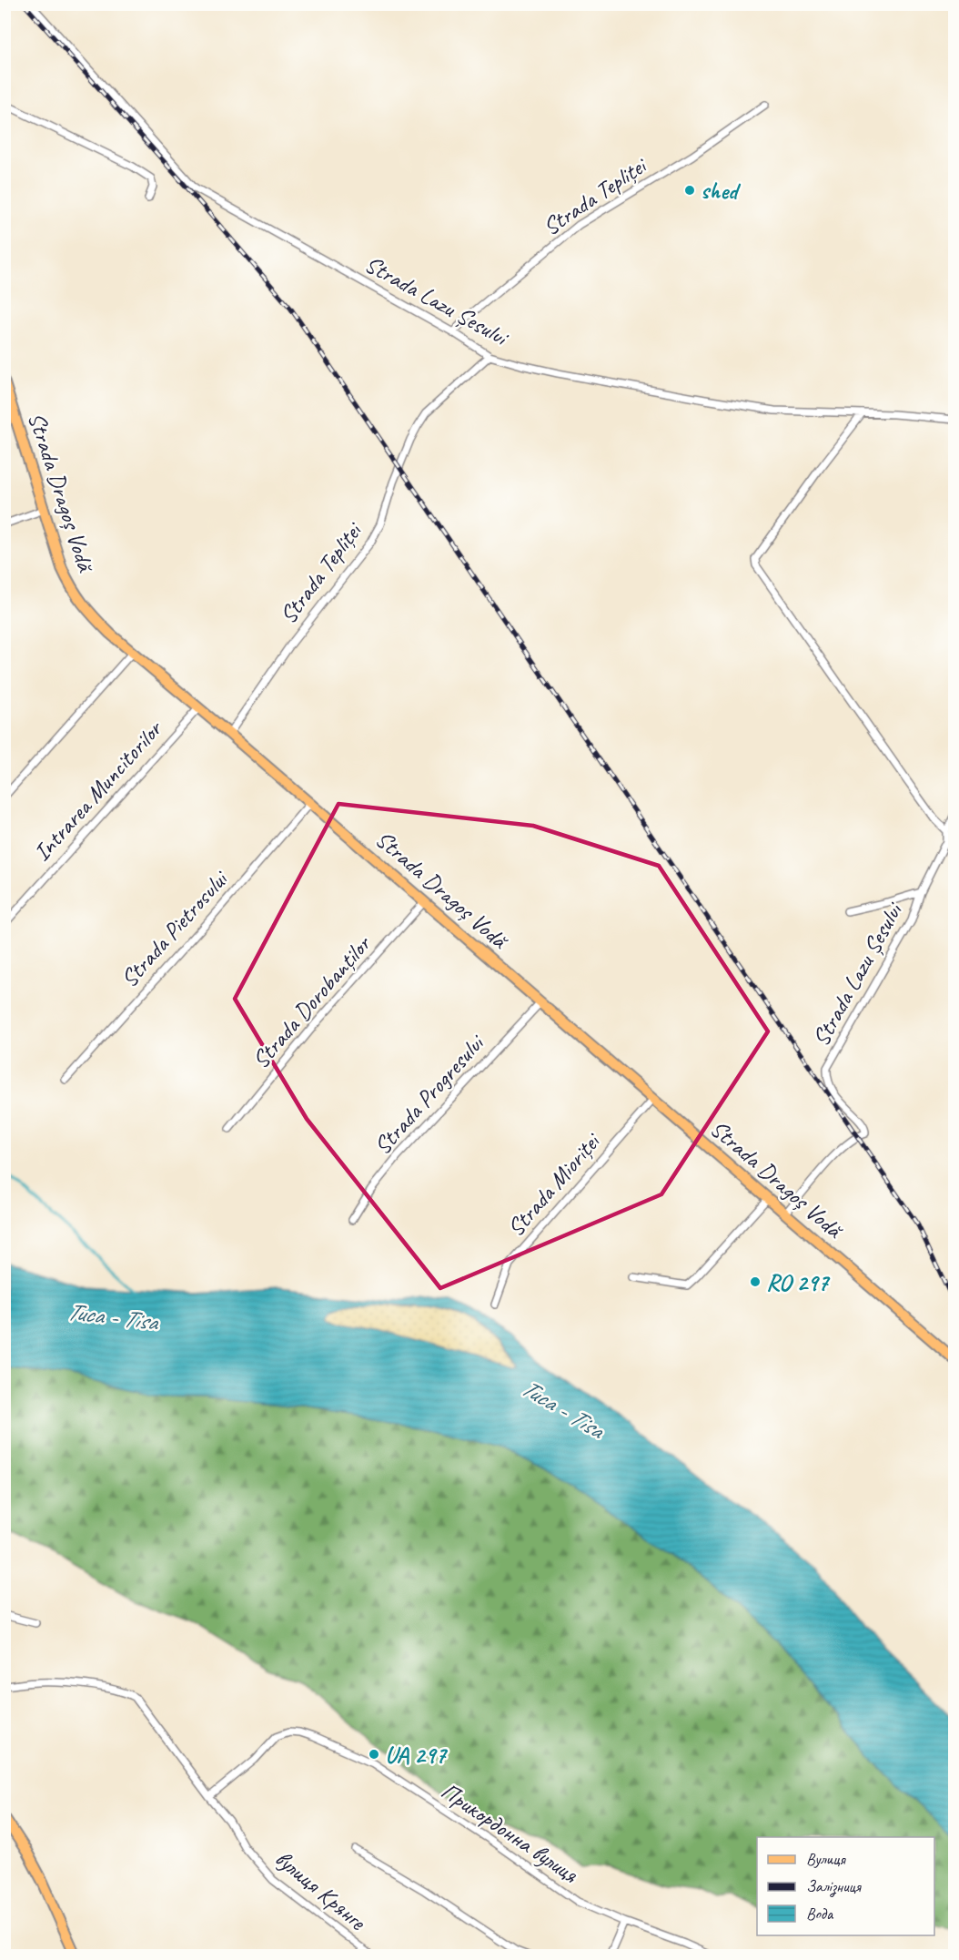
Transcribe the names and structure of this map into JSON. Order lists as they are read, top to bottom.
{
  "streets": {
    "main road": ["Strada Dragoș Vodă"],
    "street": [
      "Strada Tepliței",
      "Strada Lazu Șesului",
      "Intrarea Muncitorilor",
      "Strada Pietrosului",
      "Strada Dorobanților",
      "Strada Progresului",
      "Strada Mioriței",
      "Прикордонна вулиця",
      "вулиця Крянге"
    ]
  },
  "crossings": [
    ["Strada Tepliței", "Strada Lazu Șesului"],
    ["Strada Tepliței", "Strada Dragoș Vodă"],
    ["Strada Lazu Șesului", "Strada Dragoș Vodă"],
    ["Strada Dragoș Vodă", "Intrarea Muncitorilor"],
    ["Strada Dragoș Vodă", "Strada Pietrosului"],
    ["Strada Dragoș Vodă", "Strada Dorobanților"],
    ["Strada Dragoș Vodă", "Strada Progresului"],
    ["Strada Dragoș Vodă", "Strada Mioriței"],
    ["Прикордонна вулиця", "вулиця Крянге"]
  ],
  "water": ["Тиса - Tisa"],
  "places": ["shed", "RO 297", "UA 297"],
  "legend": ["Вулиця", "Залізниця", "Вода"]
}
